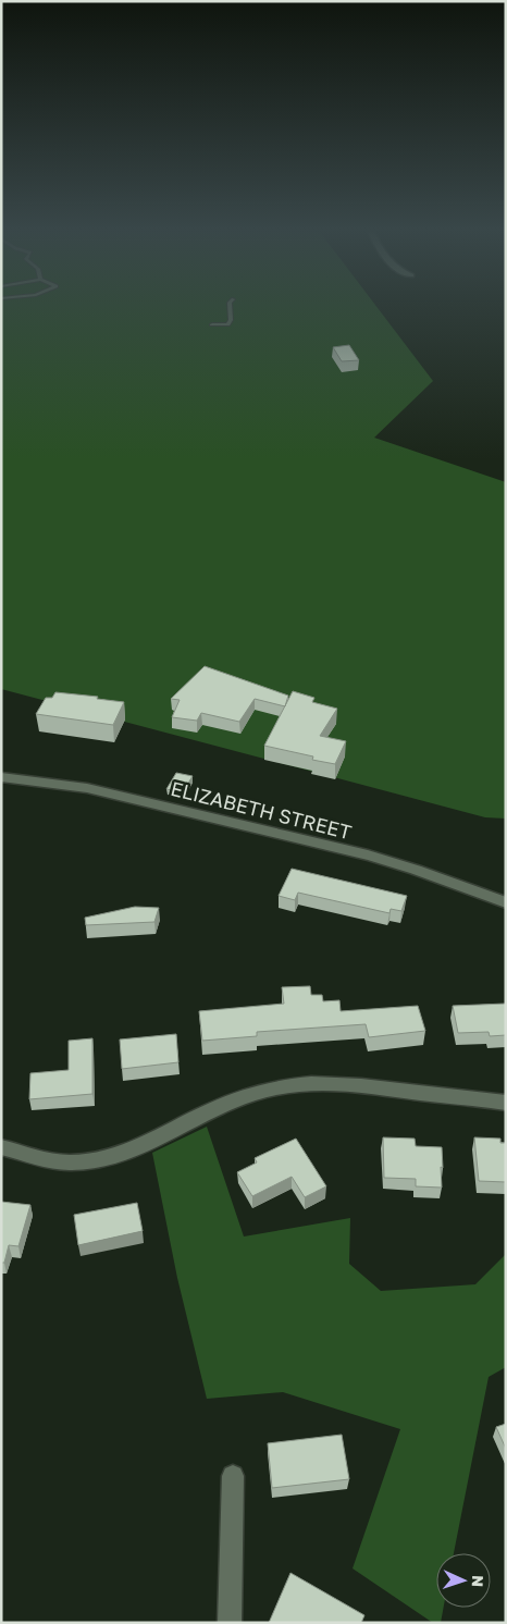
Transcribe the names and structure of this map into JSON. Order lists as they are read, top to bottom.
{
  "streets": {
    "street": ["ELIZABETH STREET"]
  },
  "north": "right"
}
